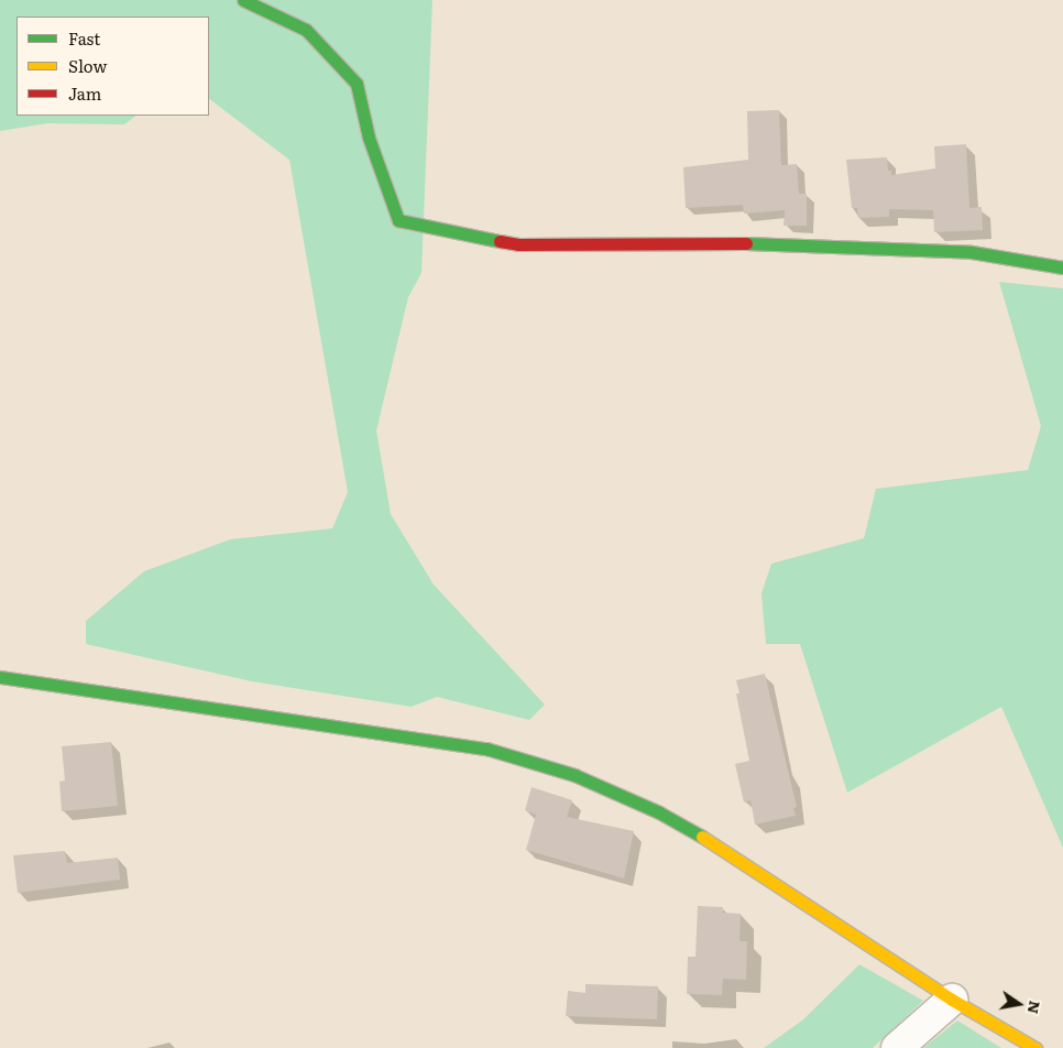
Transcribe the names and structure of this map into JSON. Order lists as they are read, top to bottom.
{
  "legend": ["Fast", "Slow", "Jam"],
  "north": "right"
}
